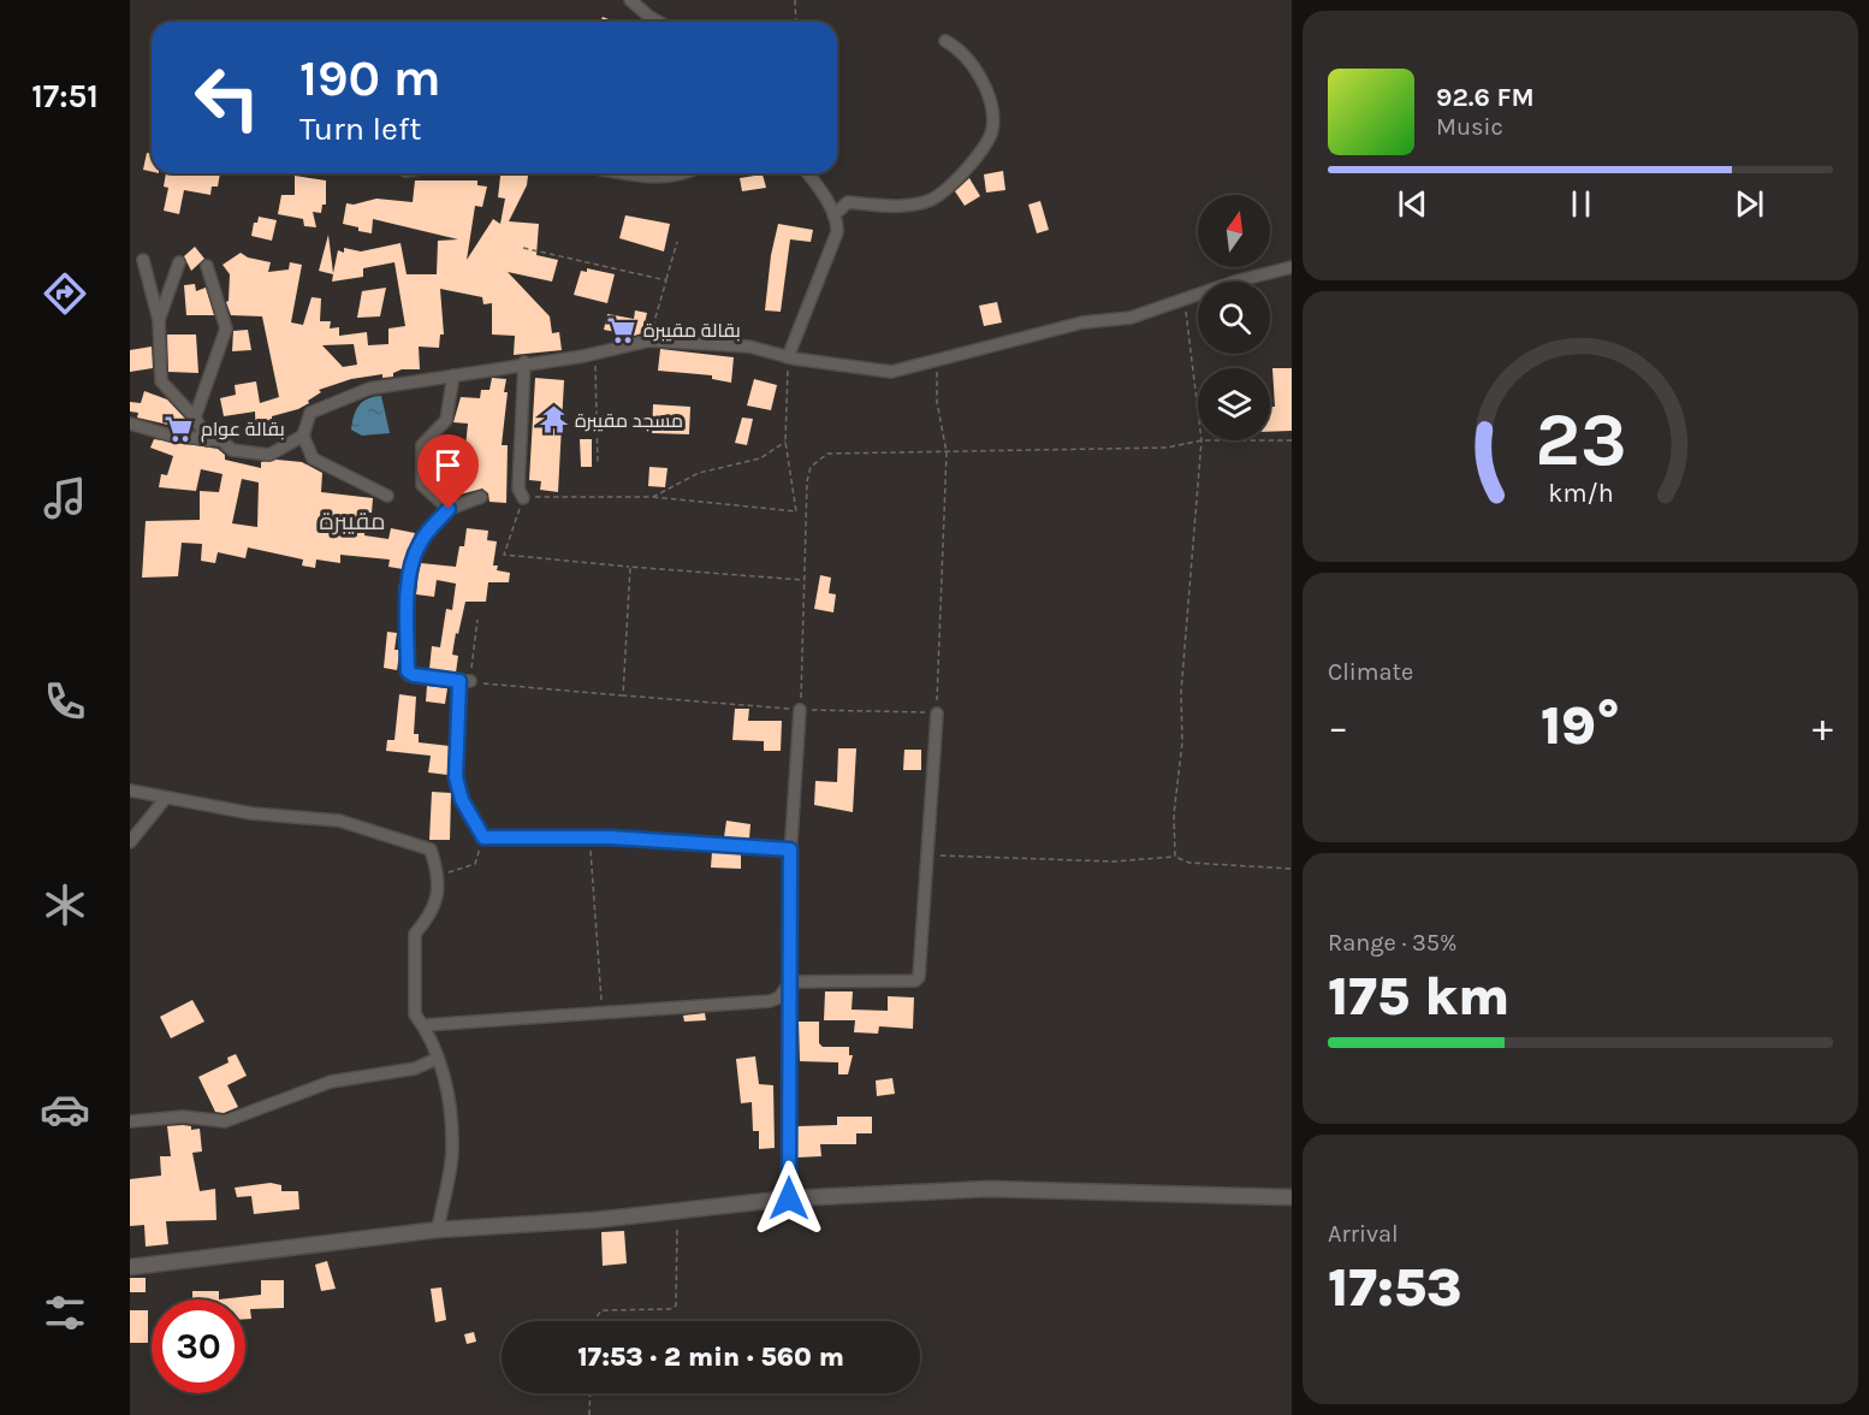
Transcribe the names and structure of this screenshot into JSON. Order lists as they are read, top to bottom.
{
  "districts": ["مقيبرة"],
  "places": {
    "supermarket": ["بقالة مقيبرة", "بقالة عوام"],
    "temple": ["مسجد مقيبرة"]
  },
  "north": "top",
  "page": {
    "tabs": "17:51",
    "turn": ["190 m", "Turn left"],
    "song": ["92.6 FM", "Music"],
    "tile": [
      "Climate",
      ["Range · 35%", "175 km"],
      ["Arrival", "17:53"]
    ],
    "heat": ["−", "19°", "+"],
    "limit": "30",
    "trip": "17:53 · 2 min · 560 m",
    "gauge": ["23", "km/h"]
  }
}
